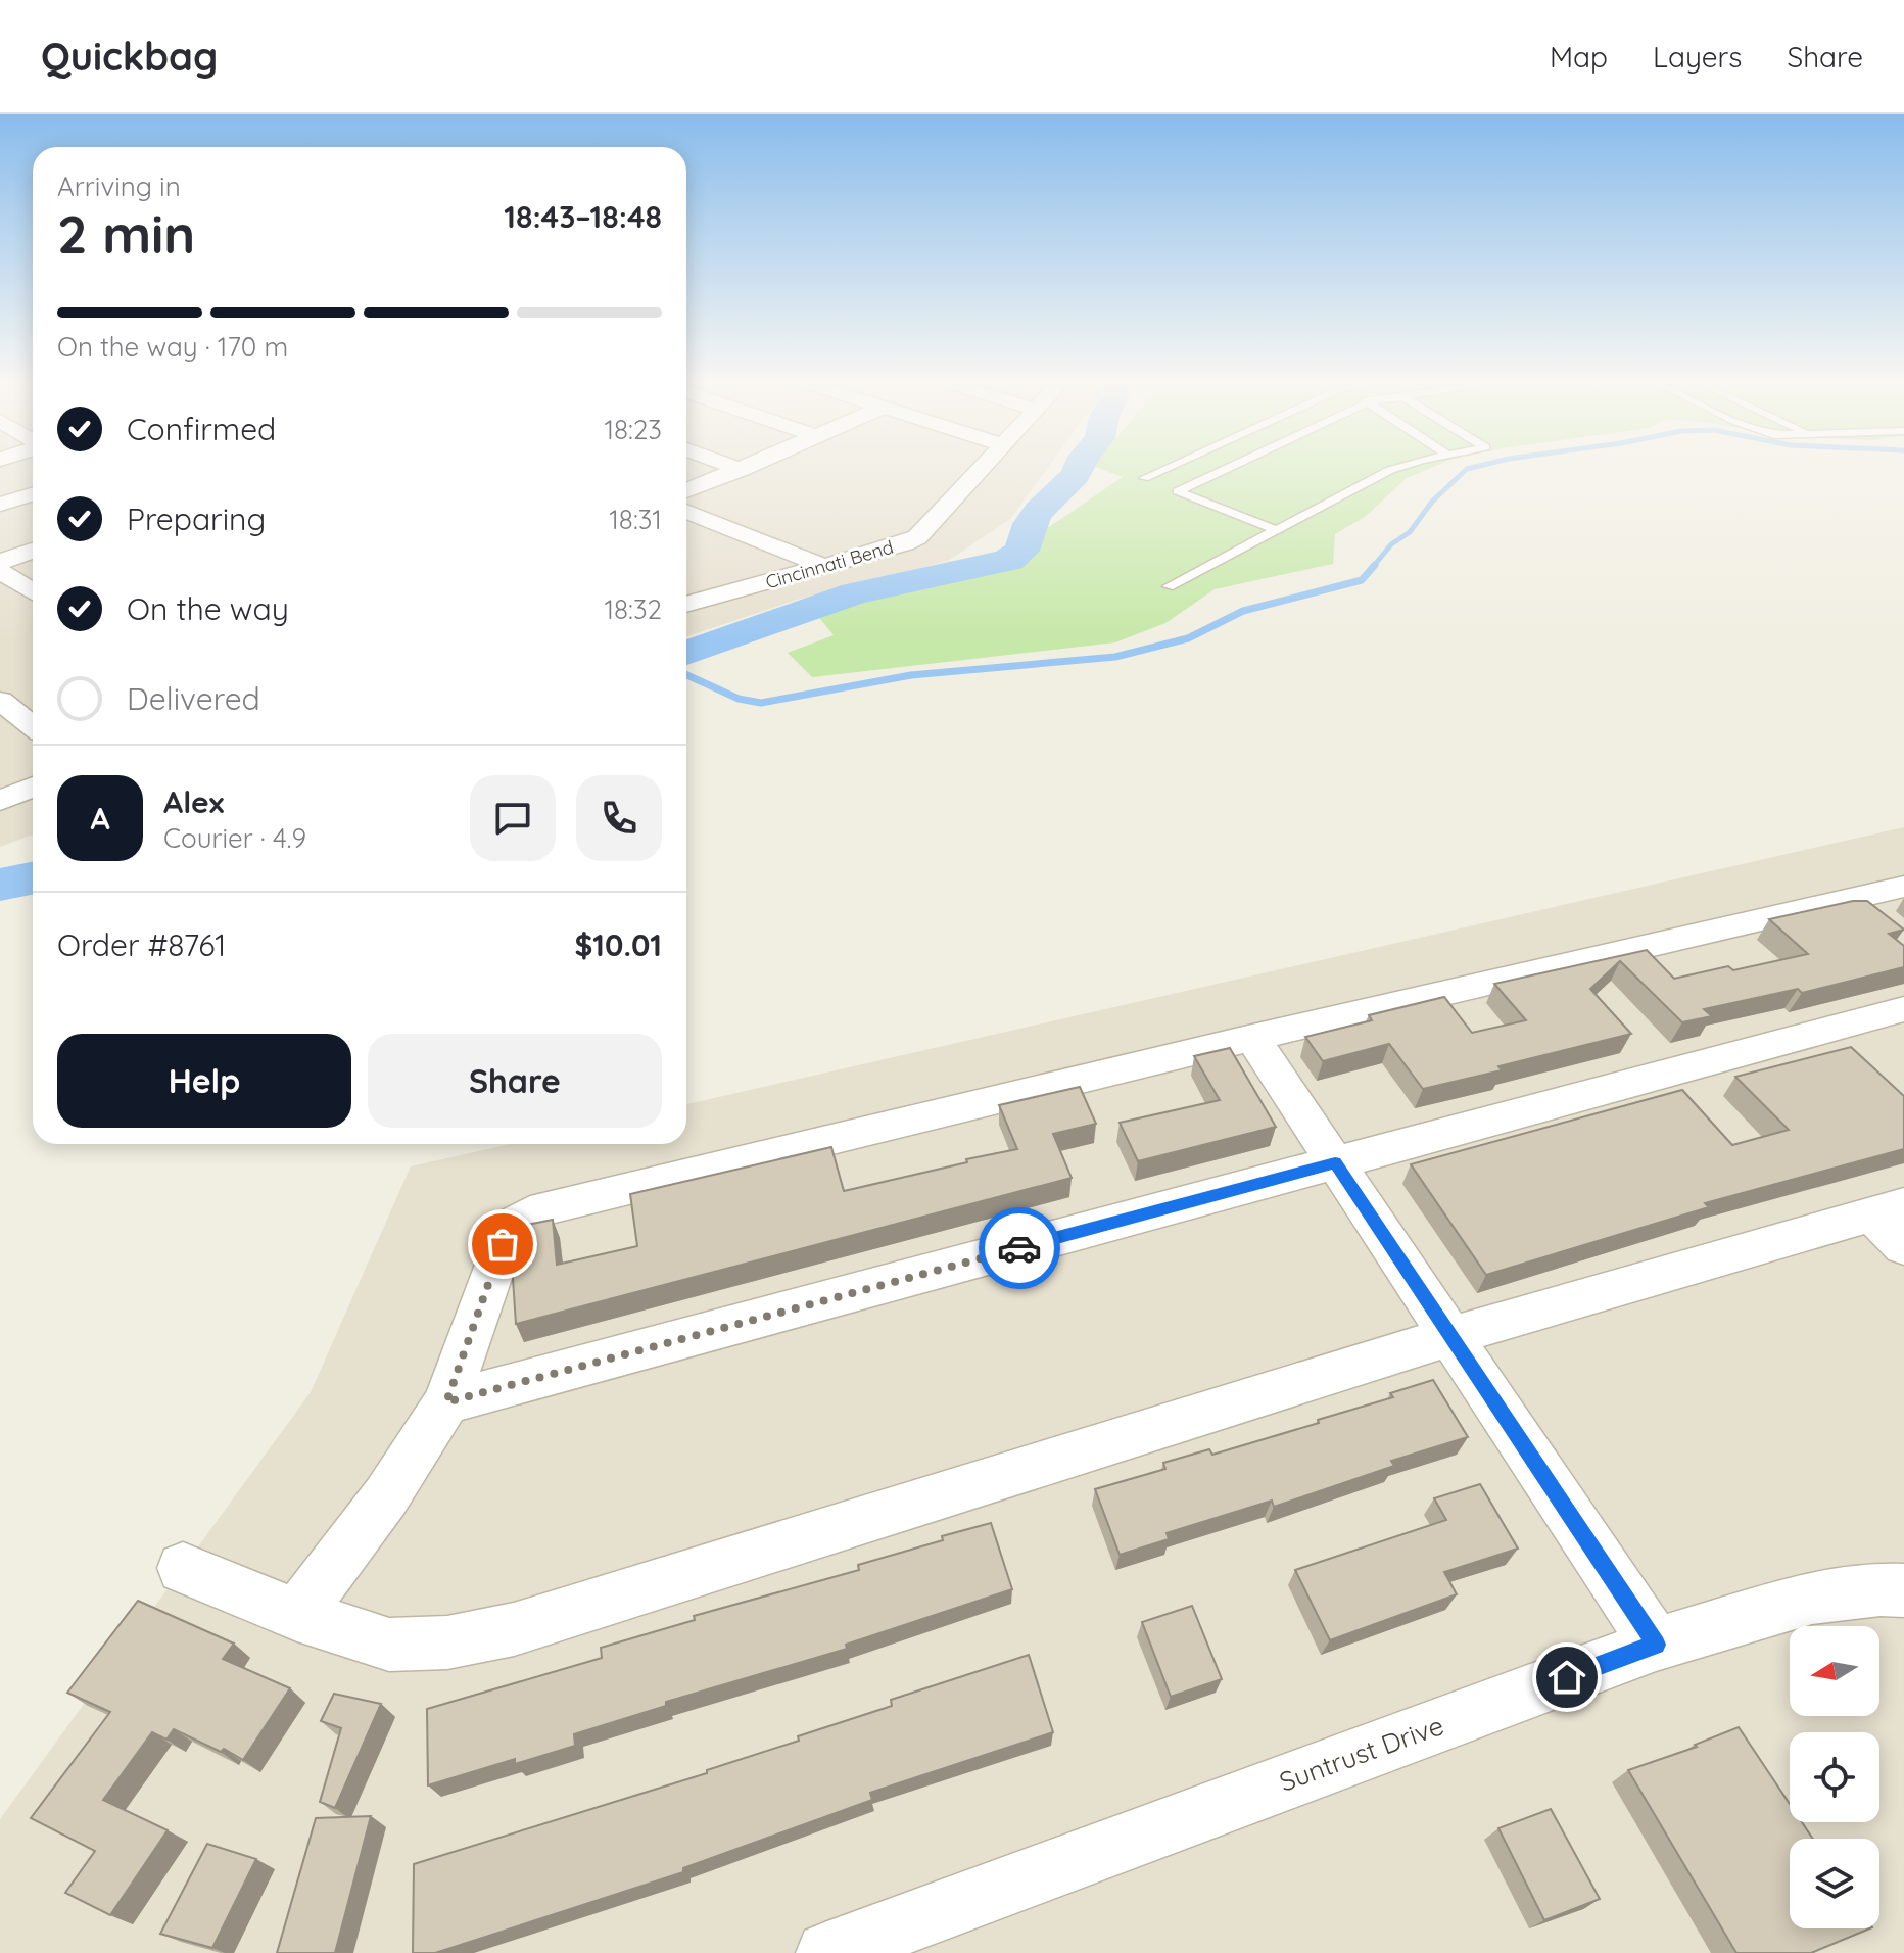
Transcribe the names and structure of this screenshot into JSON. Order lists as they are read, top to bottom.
{
  "streets": {
    "street": ["Cincinnati Bend", "Suntrust Drive"]
  },
  "north": "left",
  "page": {
    "header": "Quickbag",
    "nav": ["Map", "Layers", "Share"],
    "heading": ["2 min", "Arriving in", "18:43–18:48"],
    "panel": [
      "Alex",
      "Courier · 4.9",
      "Order #8761",
      "$10.01"
    ],
    "bar": "On the way · 170 m",
    "list": [
      ["Confirmed", "18:23"],
      ["Preparing", "18:31"],
      ["On the way", "18:32"],
      "Delivered"
    ],
    "round": "A",
    "buttons": ["Help", "Share"]
  }
}
